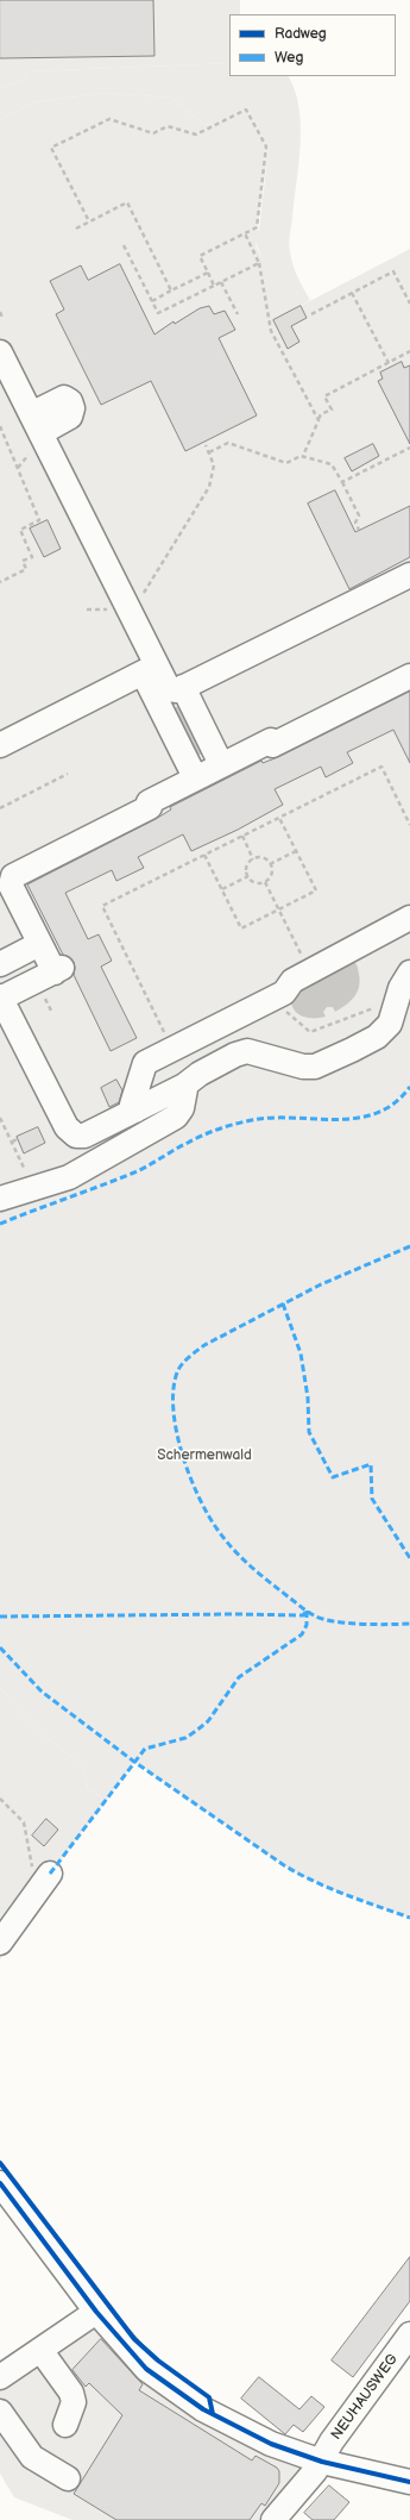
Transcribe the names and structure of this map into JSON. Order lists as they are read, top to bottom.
{
  "streets": {
    "street": ["NEUHAUSWEG"]
  },
  "parks": ["Schermenwald"],
  "legend": ["Radweg", "Weg"]
}
